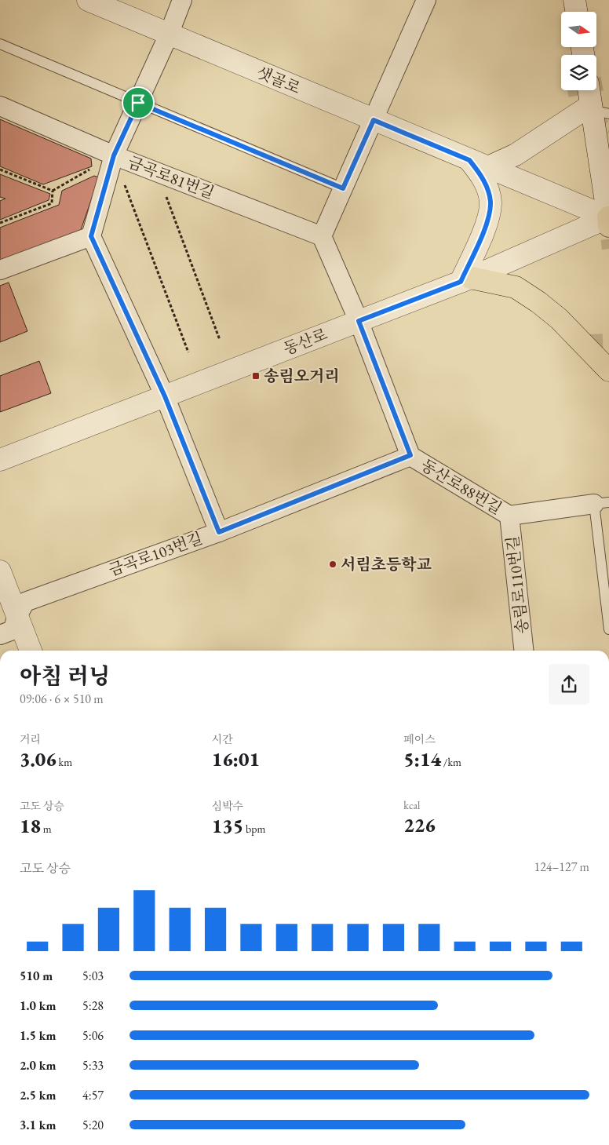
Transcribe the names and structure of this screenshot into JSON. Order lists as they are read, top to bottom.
{
  "streets": {
    "street": [
      "샛골로",
      "금곡로81번길",
      "동산로",
      "동산로88번길",
      "금곡로103번길",
      "송림로110번길"
    ]
  },
  "crossings": [
    ["샛골로", "동산로"],
    ["금곡로81번길", "동산로88번길"],
    ["동산로", "동산로88번길"],
    ["동산로88번길", "금곡로103번길"],
    ["동산로88번길", "송림로110번길"]
  ],
  "places": {
    "transit": ["송림오거리"],
    "other": ["서림초등학교"]
  },
  "north": "right",
  "page": {
    "heading": ["아침 러닝", "09:06 · 6 × 510 m"],
    "stats": [
      ["거리", "3.06 km"],
      ["시간", "16:01"],
      ["페이스", "5:14 /km"],
      ["고도 상승", "18 m"],
      ["심박수", "135 bpm"],
      ["kcal", "226"]
    ],
    "chart": ["고도 상승", "124–127 m"],
    "list": [
      {
        "name": "510 m",
        "note": "5:03"
      },
      {
        "name": "1.0 km",
        "note": "5:28"
      },
      {
        "name": "1.5 km",
        "note": "5:06"
      },
      {
        "name": "2.0 km",
        "note": "5:33"
      },
      {
        "name": "2.5 km",
        "note": "4:57"
      },
      {
        "name": "3.1 km",
        "note": "5:20"
      }
    ]
  }
}
